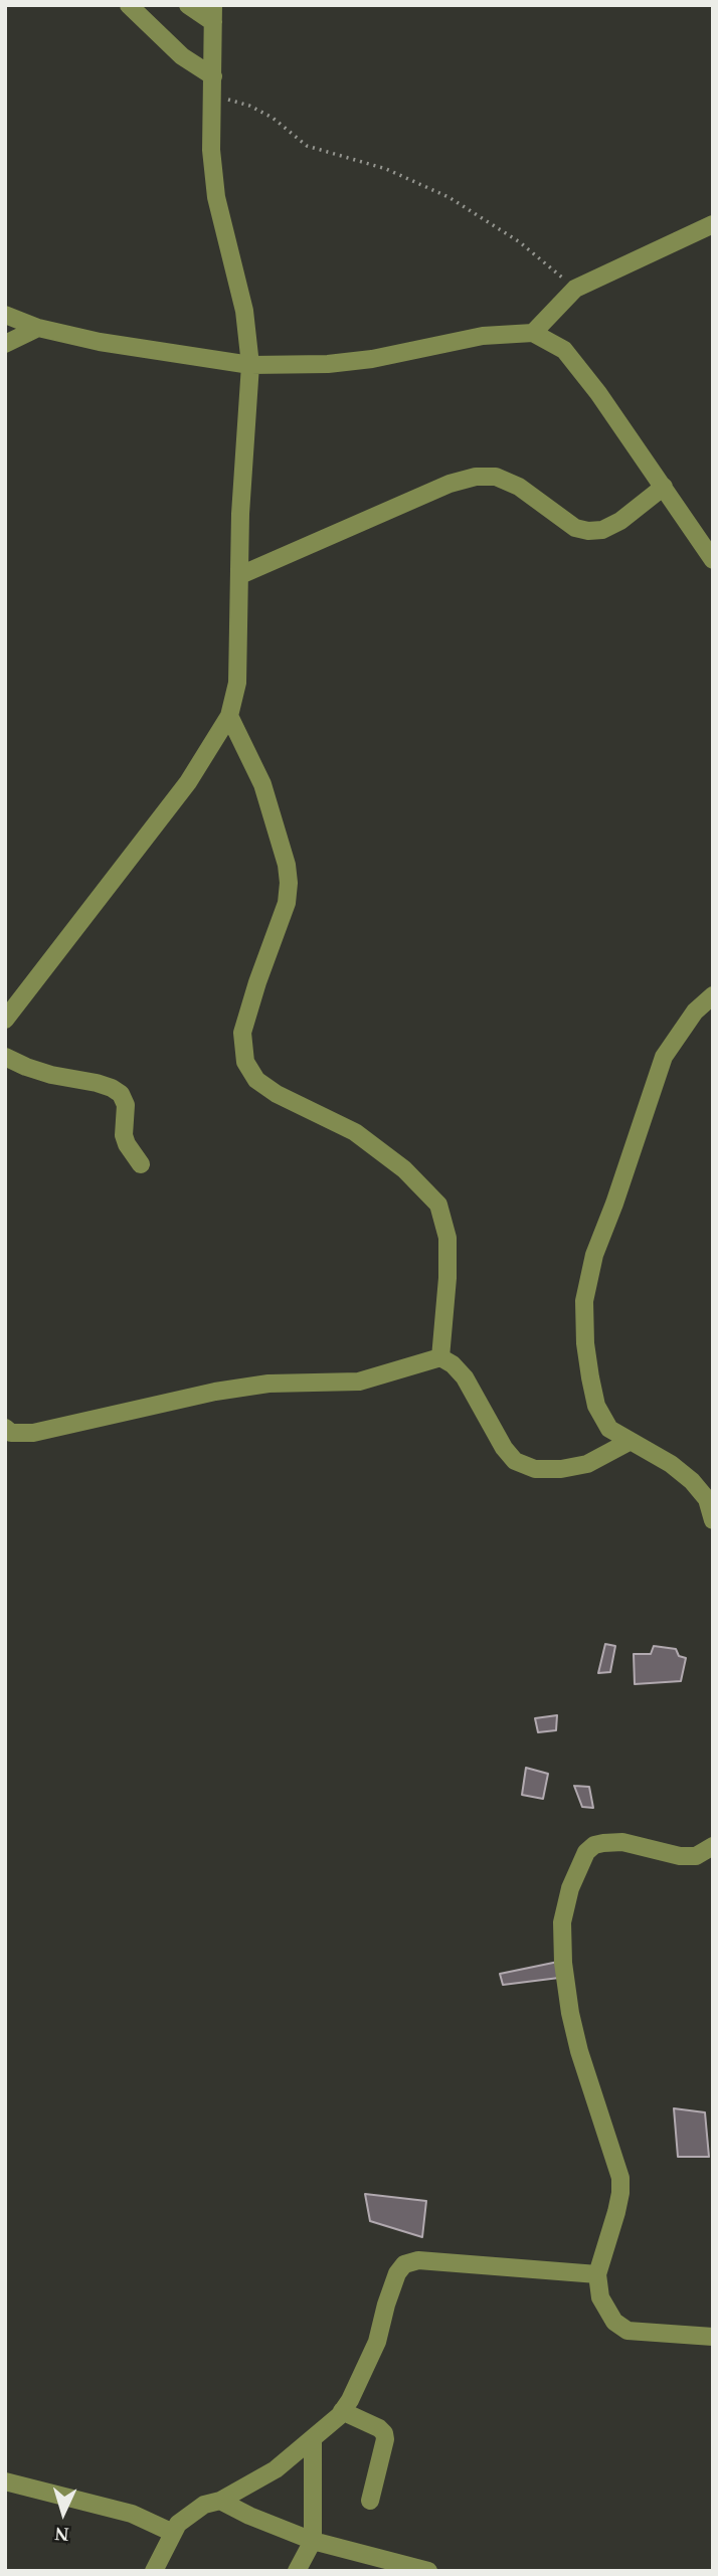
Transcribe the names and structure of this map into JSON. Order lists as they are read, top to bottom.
{
  "north": "bottom"
}
